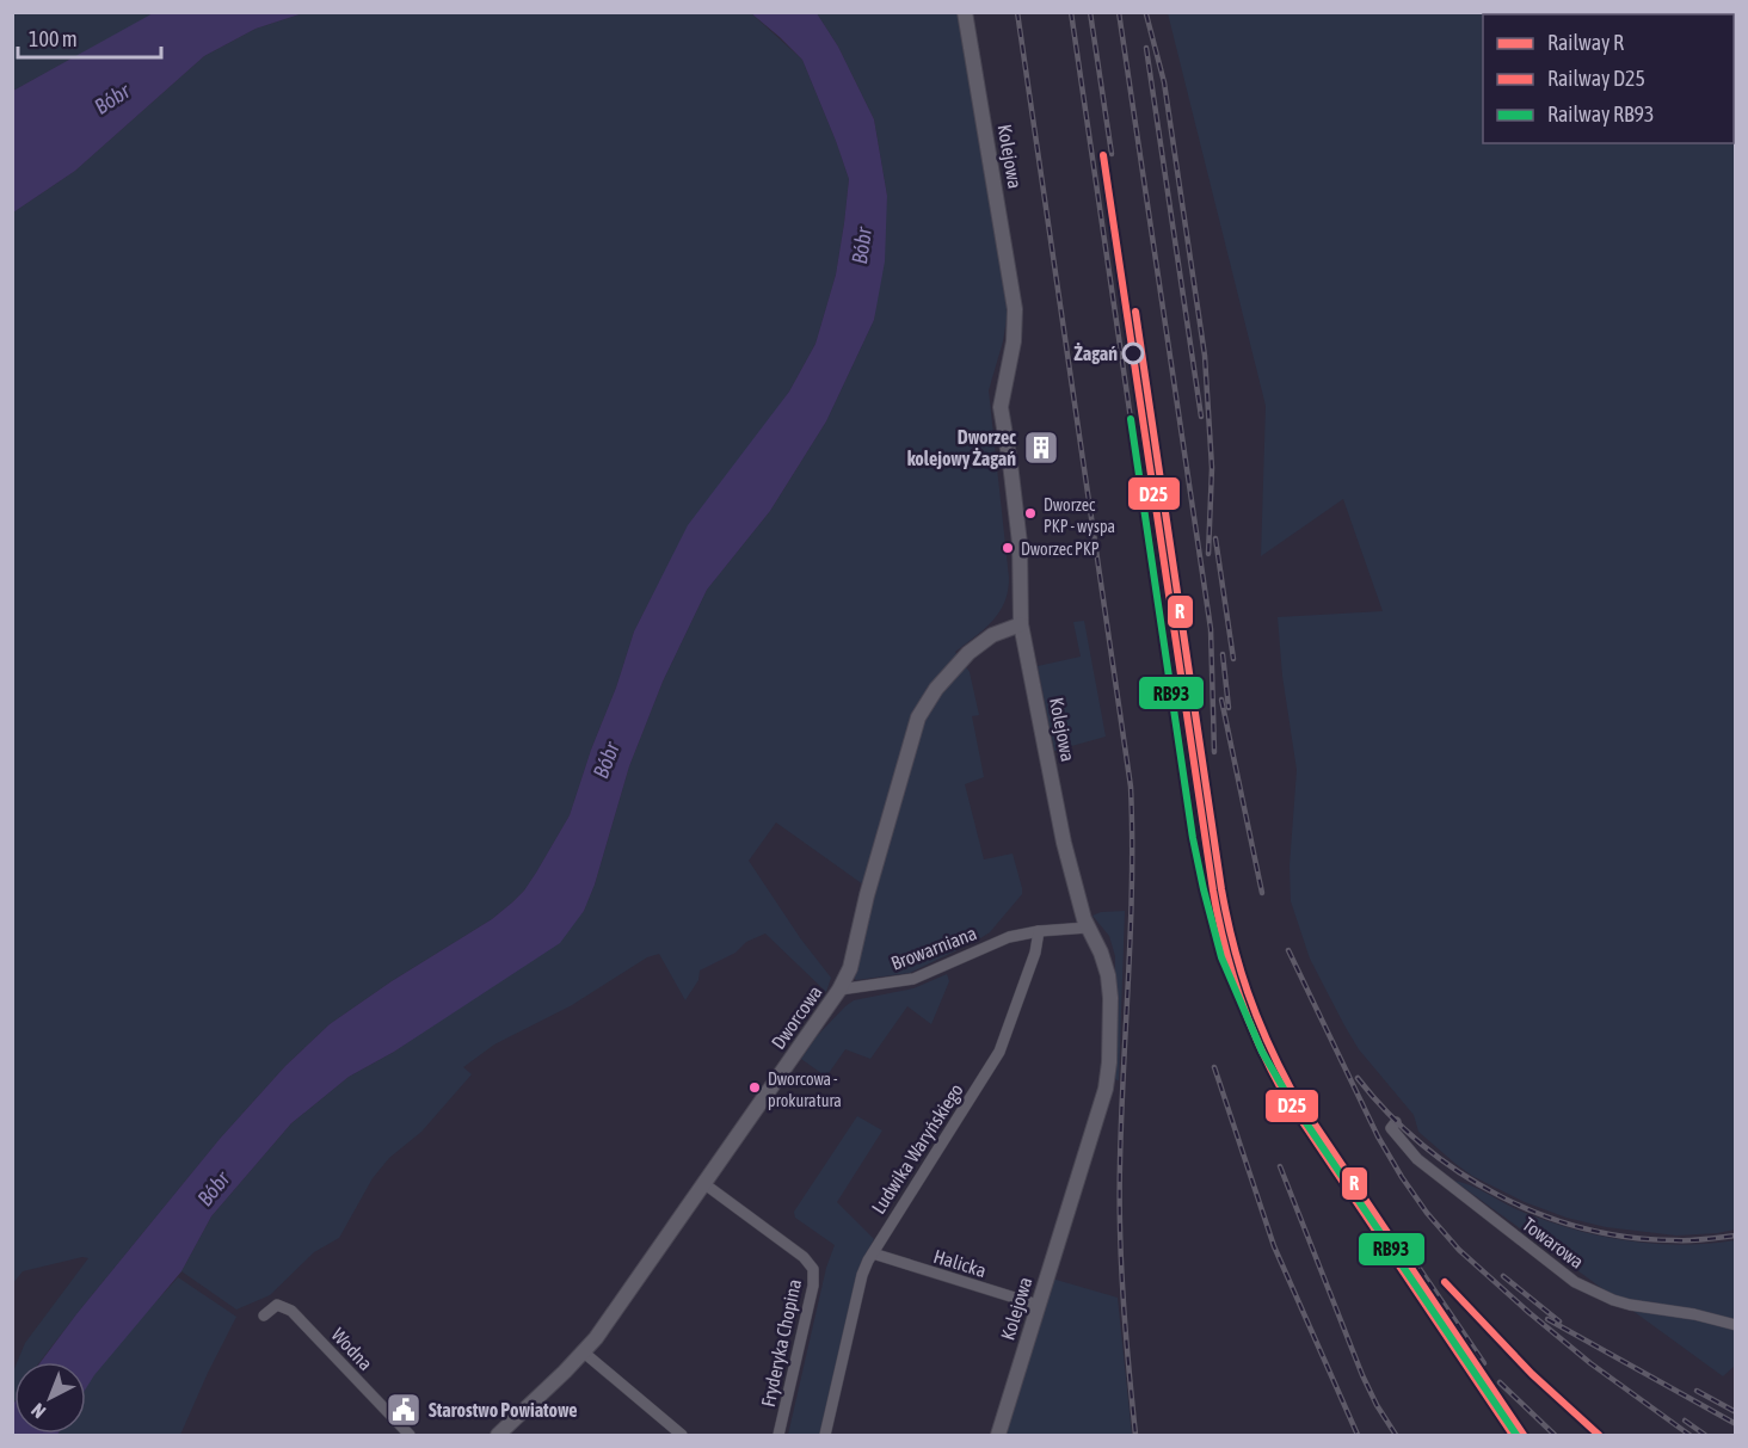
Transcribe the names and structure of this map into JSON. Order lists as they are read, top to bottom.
{
  "streets": {
    "street": [
      "Kolejowa",
      "Browarniana",
      "Dworcowa",
      "Ludwika Waryńskiego",
      "Towarowa",
      "Halicka",
      "Fryderyka Chopina",
      "Wodna"
    ]
  },
  "crossings": [
    ["Kolejowa", "Dworcowa"],
    ["Kolejowa", "Halicka"],
    ["Browarniana", "Dworcowa"],
    ["Browarniana", "Ludwika Waryńskiego"],
    ["Dworcowa", "Fryderyka Chopina"],
    ["Ludwika Waryńskiego", "Halicka"]
  ],
  "water": ["Bóbr"],
  "places": {
    "other": [
      "Żagań",
      "Dworzec PKP - wyspa",
      "Dworzec PKP",
      "Dworcowa - prokuratura"
    ],
    "building": ["Dworzec kolejowy Żagań"],
    "public building": ["Starostwo Powiatowe"]
  },
  "lines": ["rail line D25", "rail line R", "rail line RB93"],
  "legend": ["Railway R", "Railway D25", "Railway RB93"],
  "scale_bar": "100 m",
  "north": "bottom left"
}
